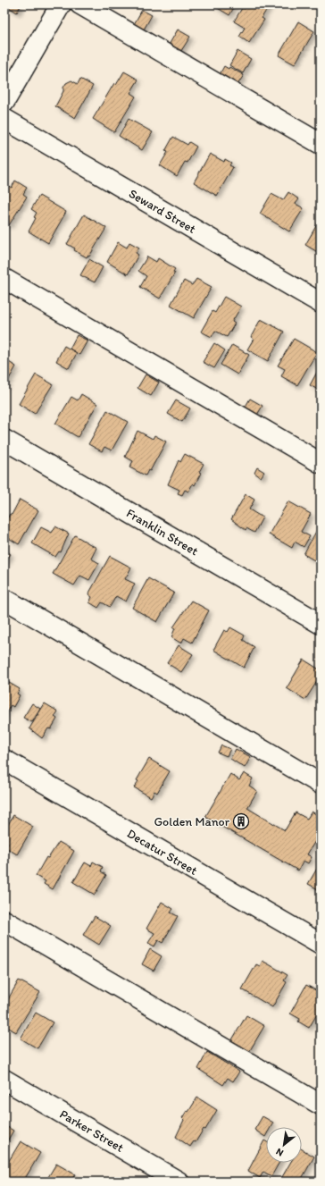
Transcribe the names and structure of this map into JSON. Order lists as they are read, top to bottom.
{
  "streets": {
    "street": [
      "Seward Street",
      "Franklin Street",
      "Decatur Street",
      "Parker Street"
    ]
  },
  "places": {
    "building": ["Golden Manor"]
  },
  "north": "bottom left"
}
